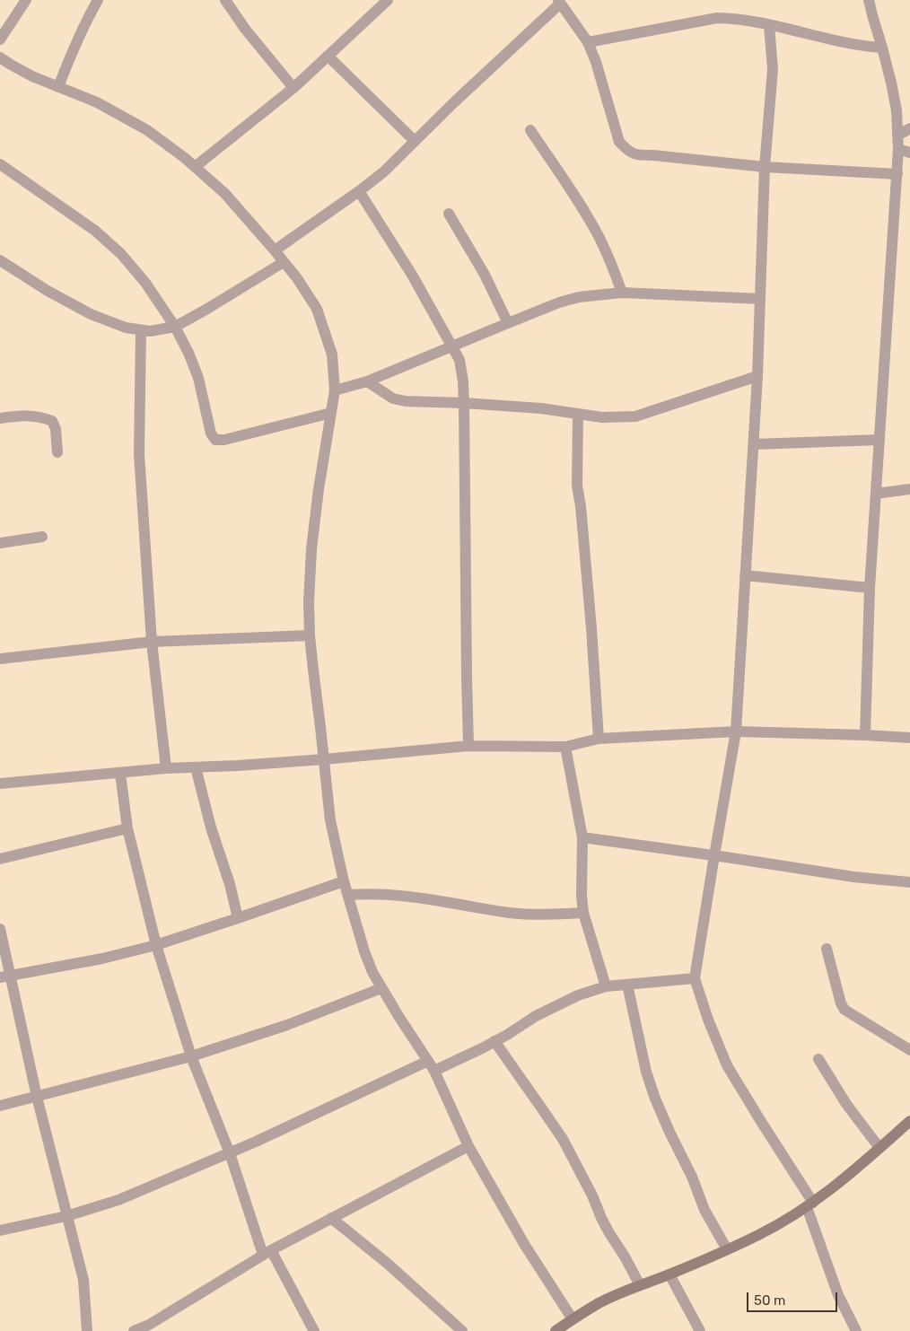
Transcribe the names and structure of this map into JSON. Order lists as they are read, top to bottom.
{
  "scale_bar": "50 m"
}
